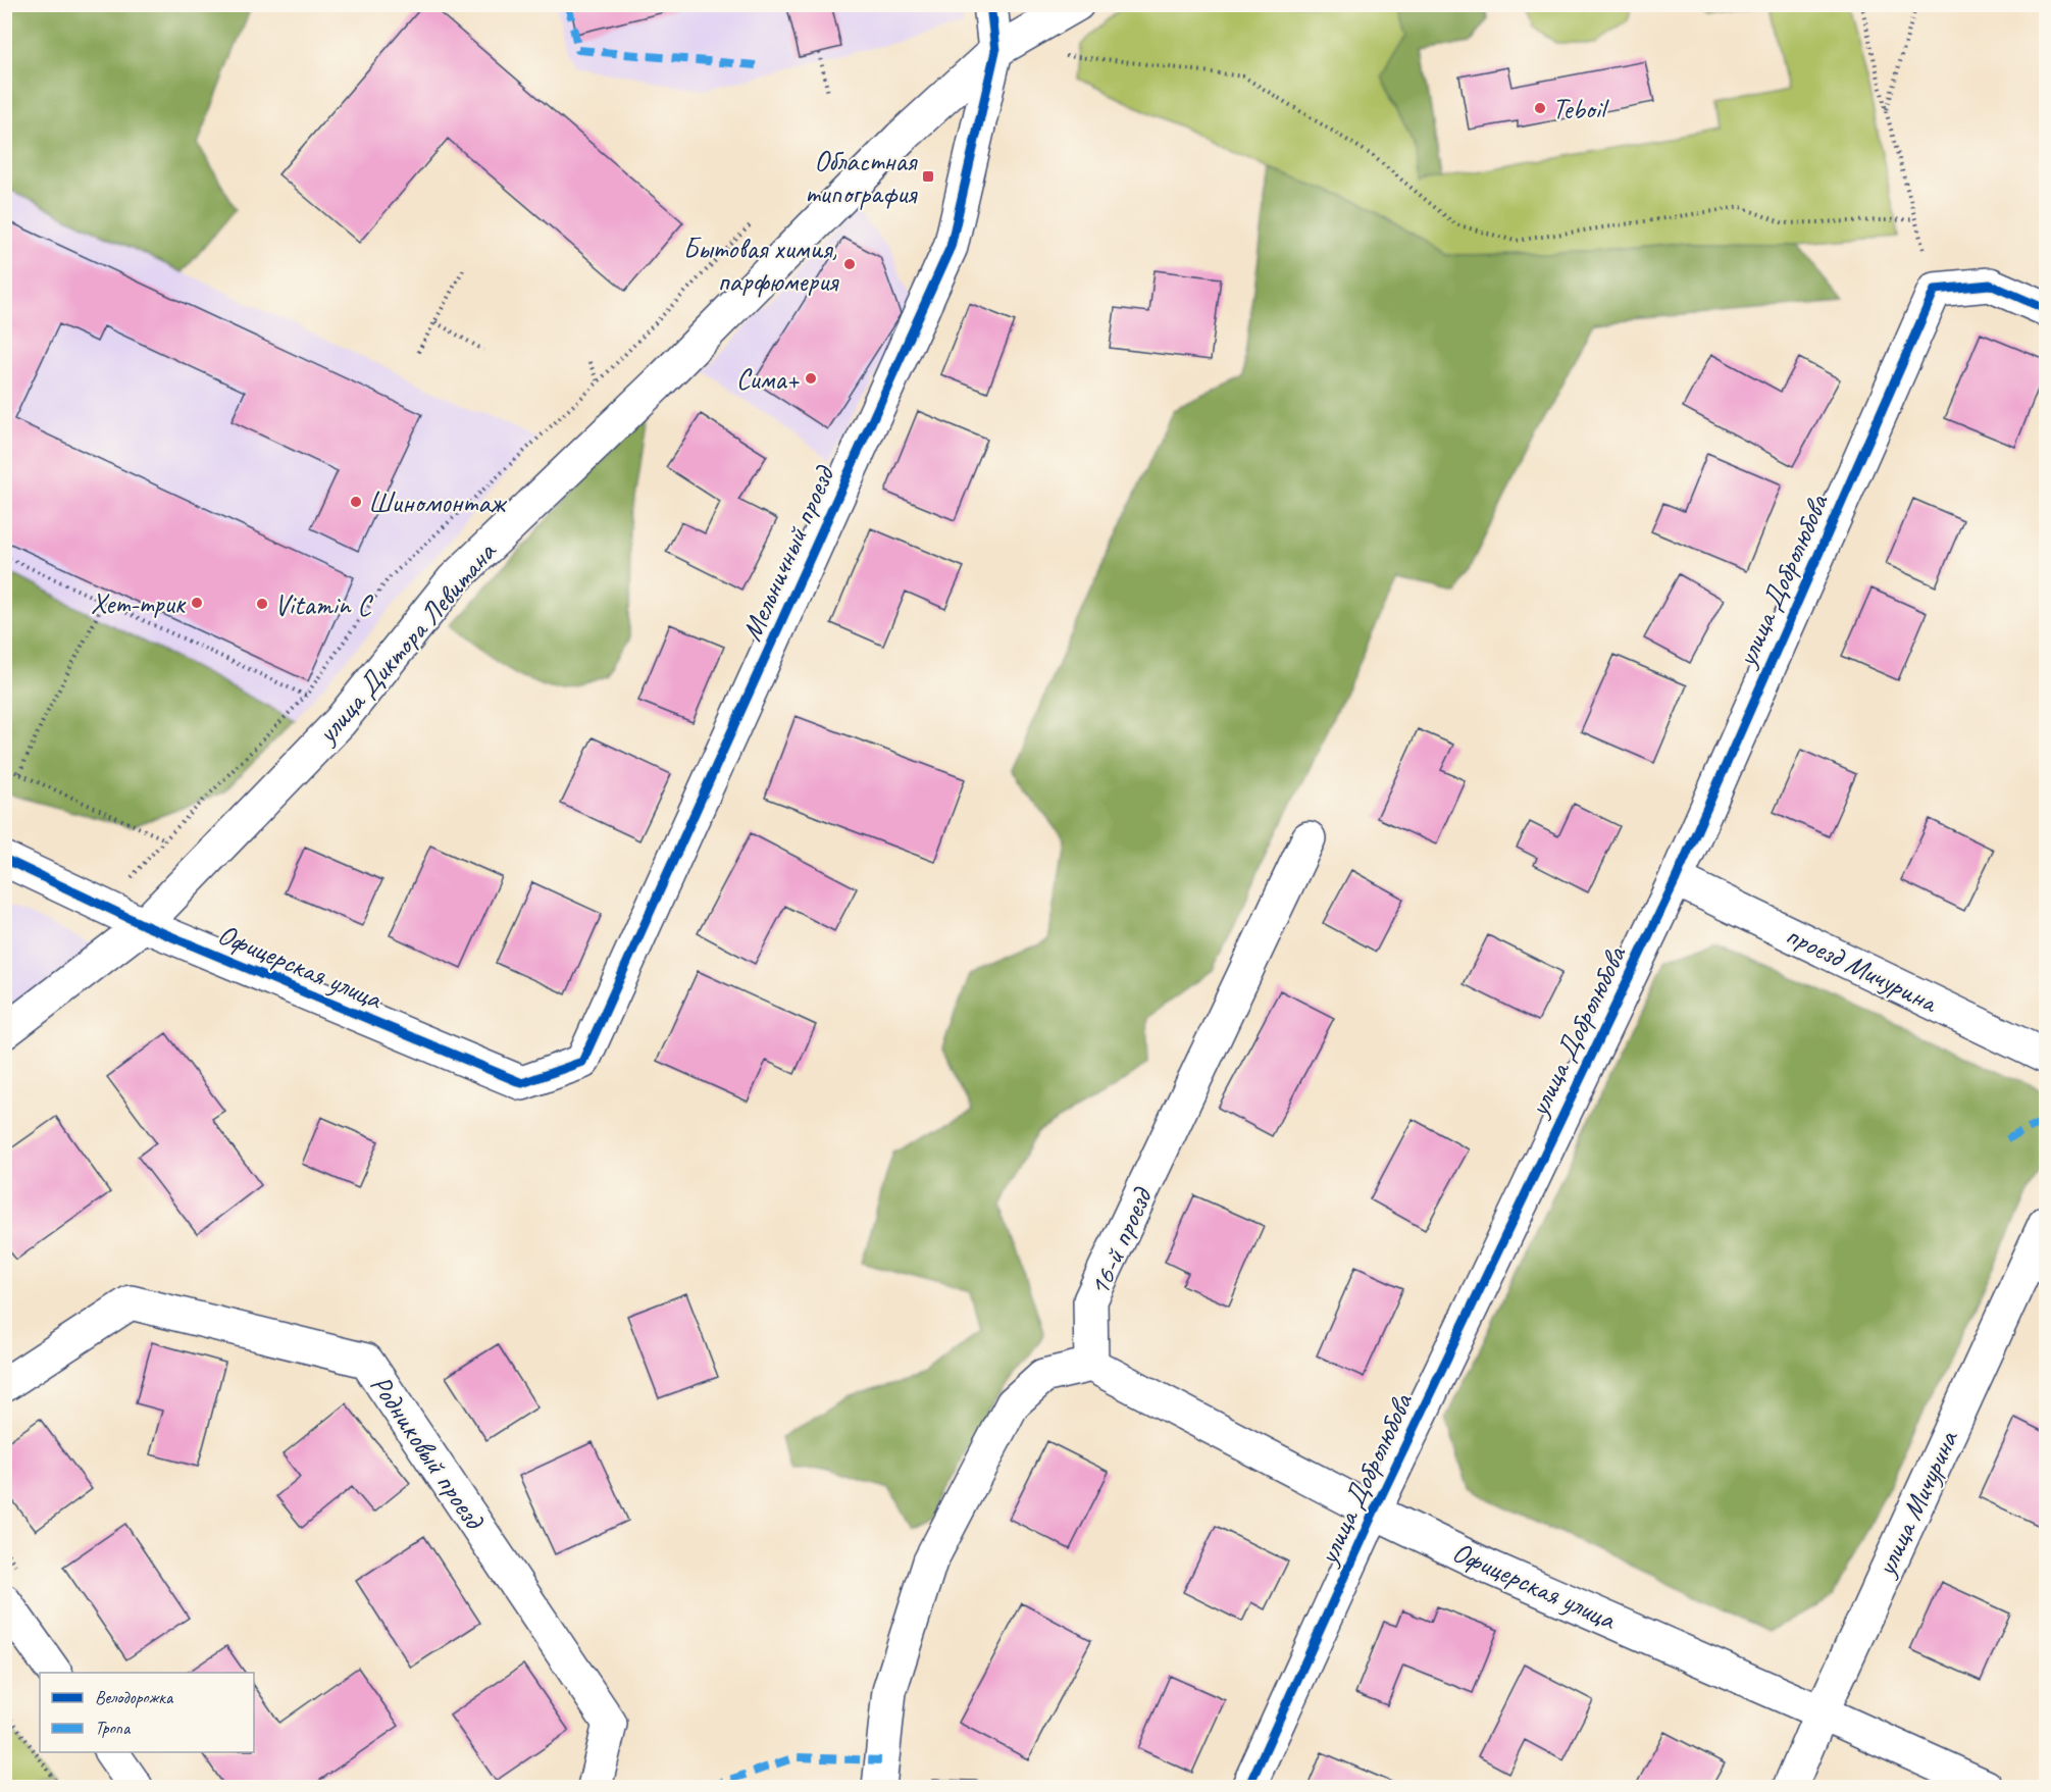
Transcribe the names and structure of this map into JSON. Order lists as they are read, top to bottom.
{
  "streets": {
    "street": [
      "Мельничный проезд",
      "улица Добролюбова",
      "улица Диктора Левитана",
      "Офицерская улица",
      "проезд Мичурина",
      "16-й проезд",
      "Родниковый проезд",
      "улица Мичурина"
    ]
  },
  "crossings": [
    ["Мельничный проезд", "улица Диктора Левитана"],
    ["Мельничный проезд", "Офицерская улица"],
    ["улица Добролюбова", "Офицерская улица"],
    ["улица Добролюбова", "проезд Мичурина"],
    ["улица Диктора Левитана", "Офицерская улица"],
    ["Офицерская улица", "16-й проезд"],
    ["Офицерская улица", "улица Мичурина"]
  ],
  "places": {
    "other": [
      "Teboil",
      "Бытовая химия, парфюмерия",
      "Сима+",
      "Шиномонтаж",
      "Хет-трик",
      "Vitamin C"
    ],
    "transit": ["Областная типография"]
  },
  "legend": ["Велодорожка", "Тропа"]
}
